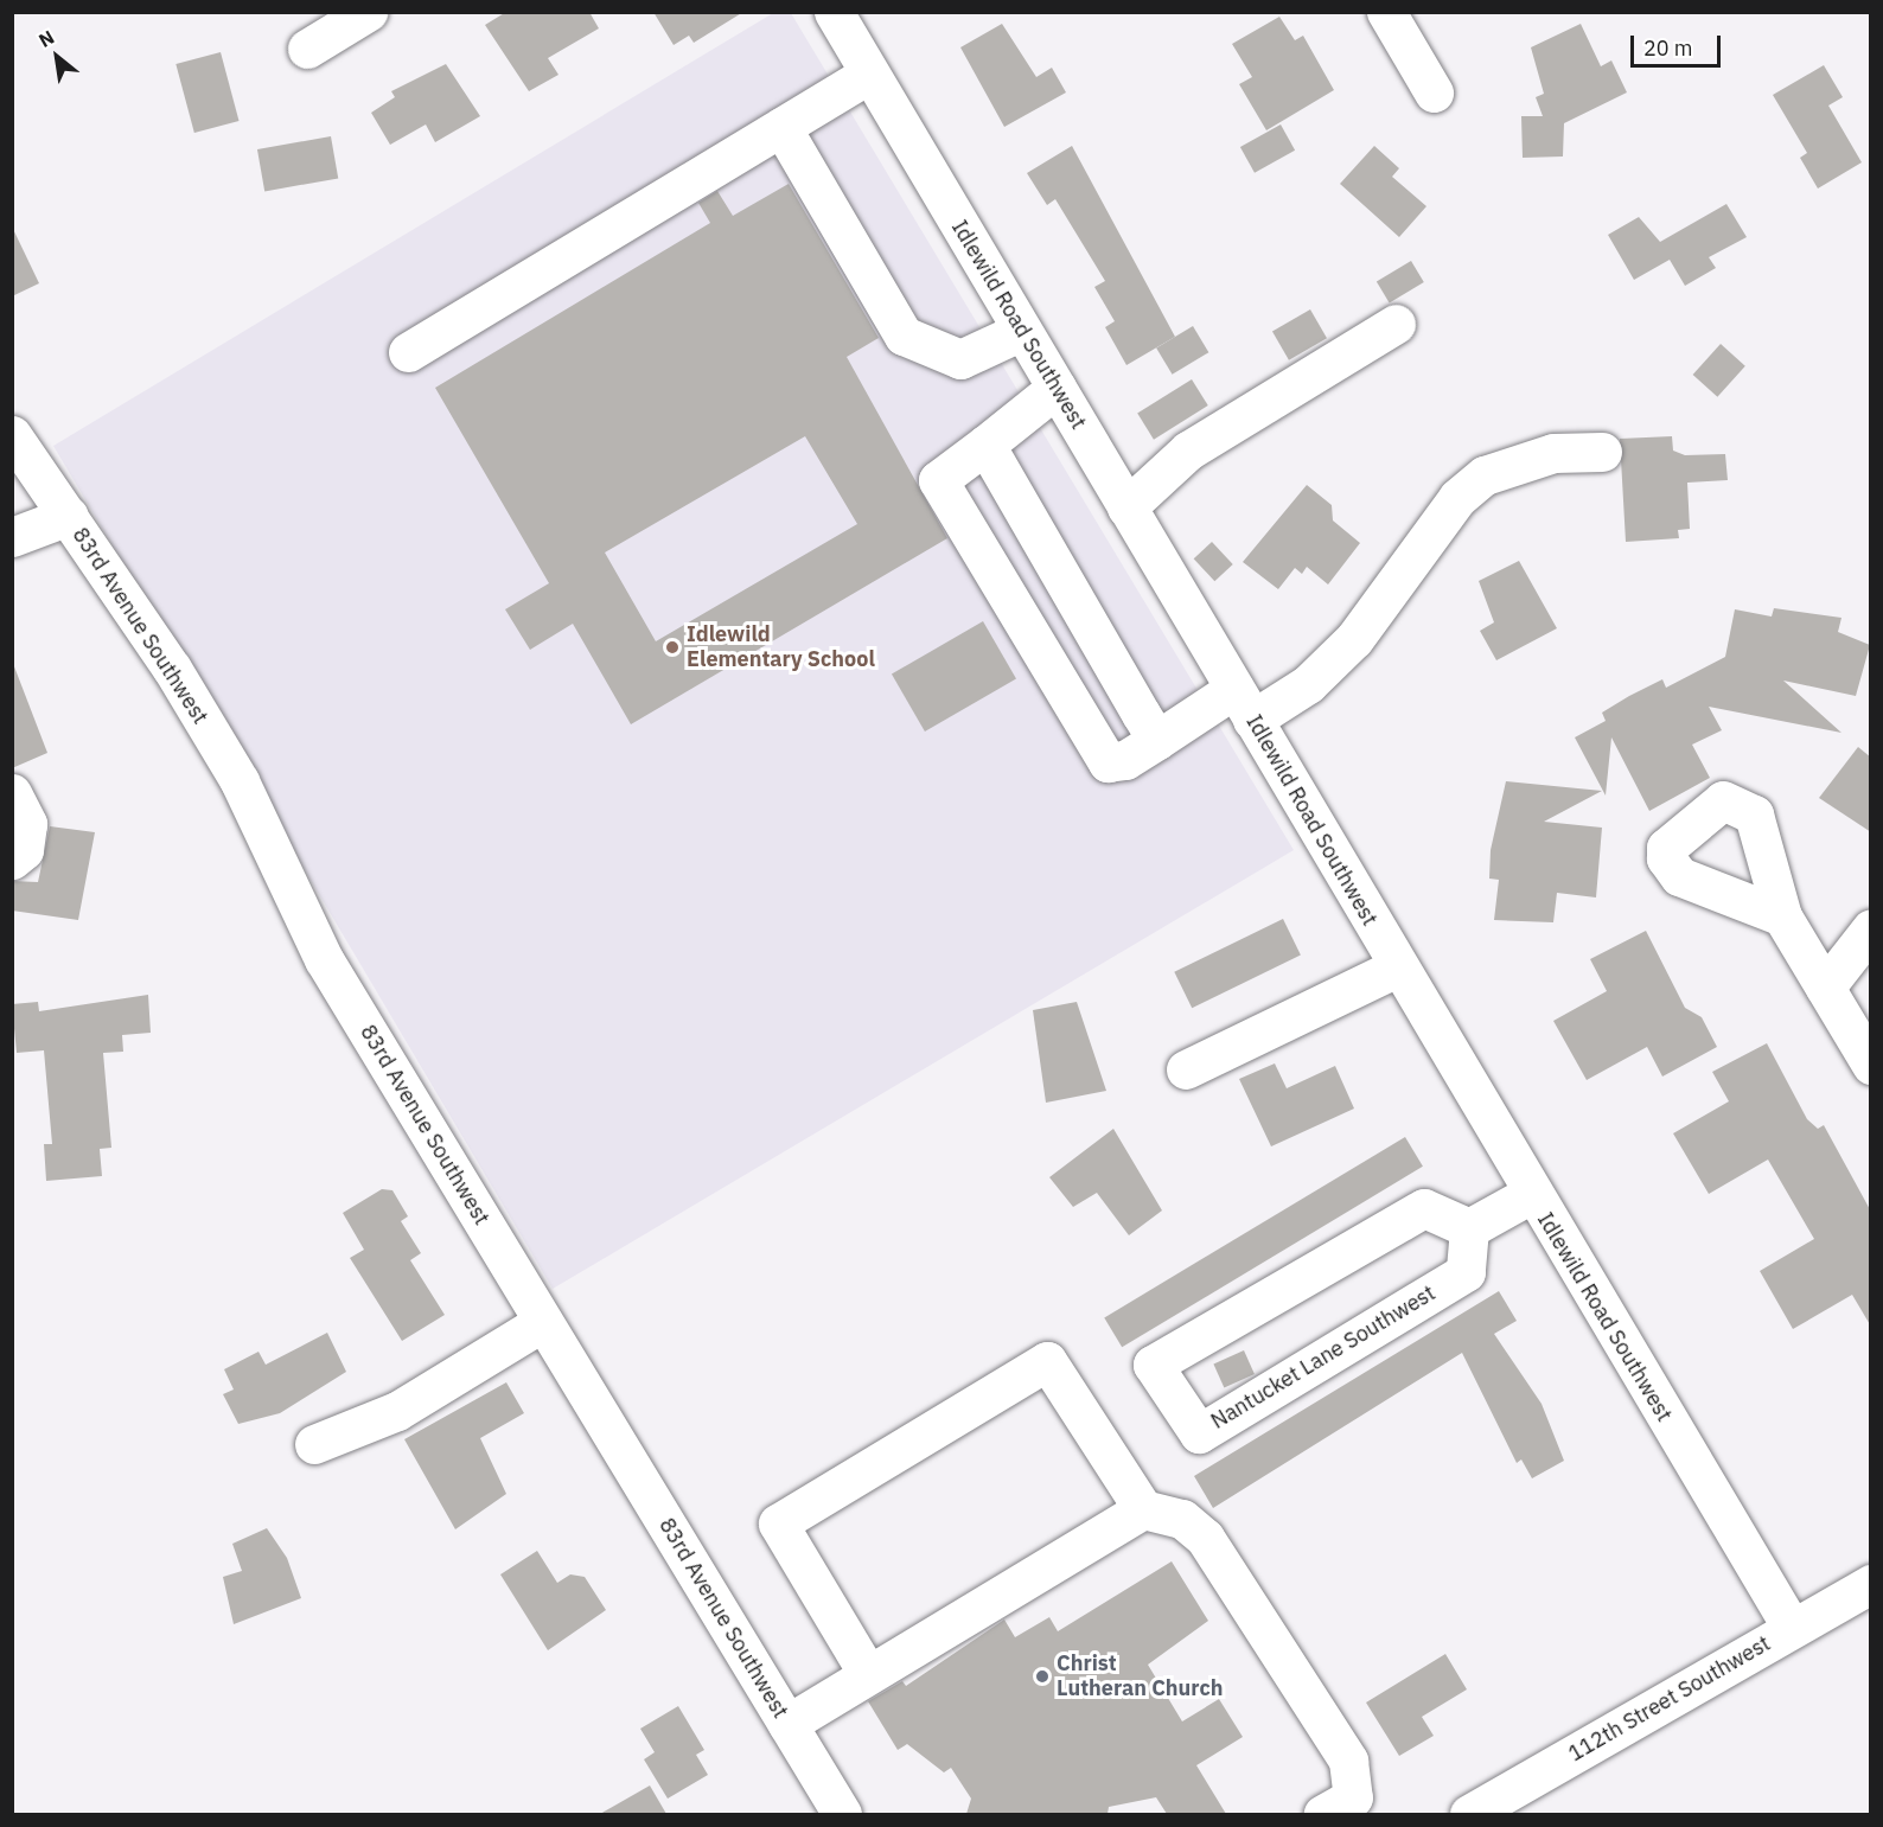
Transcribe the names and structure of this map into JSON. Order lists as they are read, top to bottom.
{
  "streets": {
    "street": [
      "Idlewild Road Southwest",
      "83rd Avenue Southwest",
      "Nantucket Lane Southwest",
      "112th Street Southwest"
    ]
  },
  "crossings": [
    ["Idlewild Road Southwest", "112th Street Southwest"]
  ],
  "places": ["Idlewild Elementary School", "Christ Lutheran Church"],
  "scale_bar": "20 m",
  "north": "top left"
}
